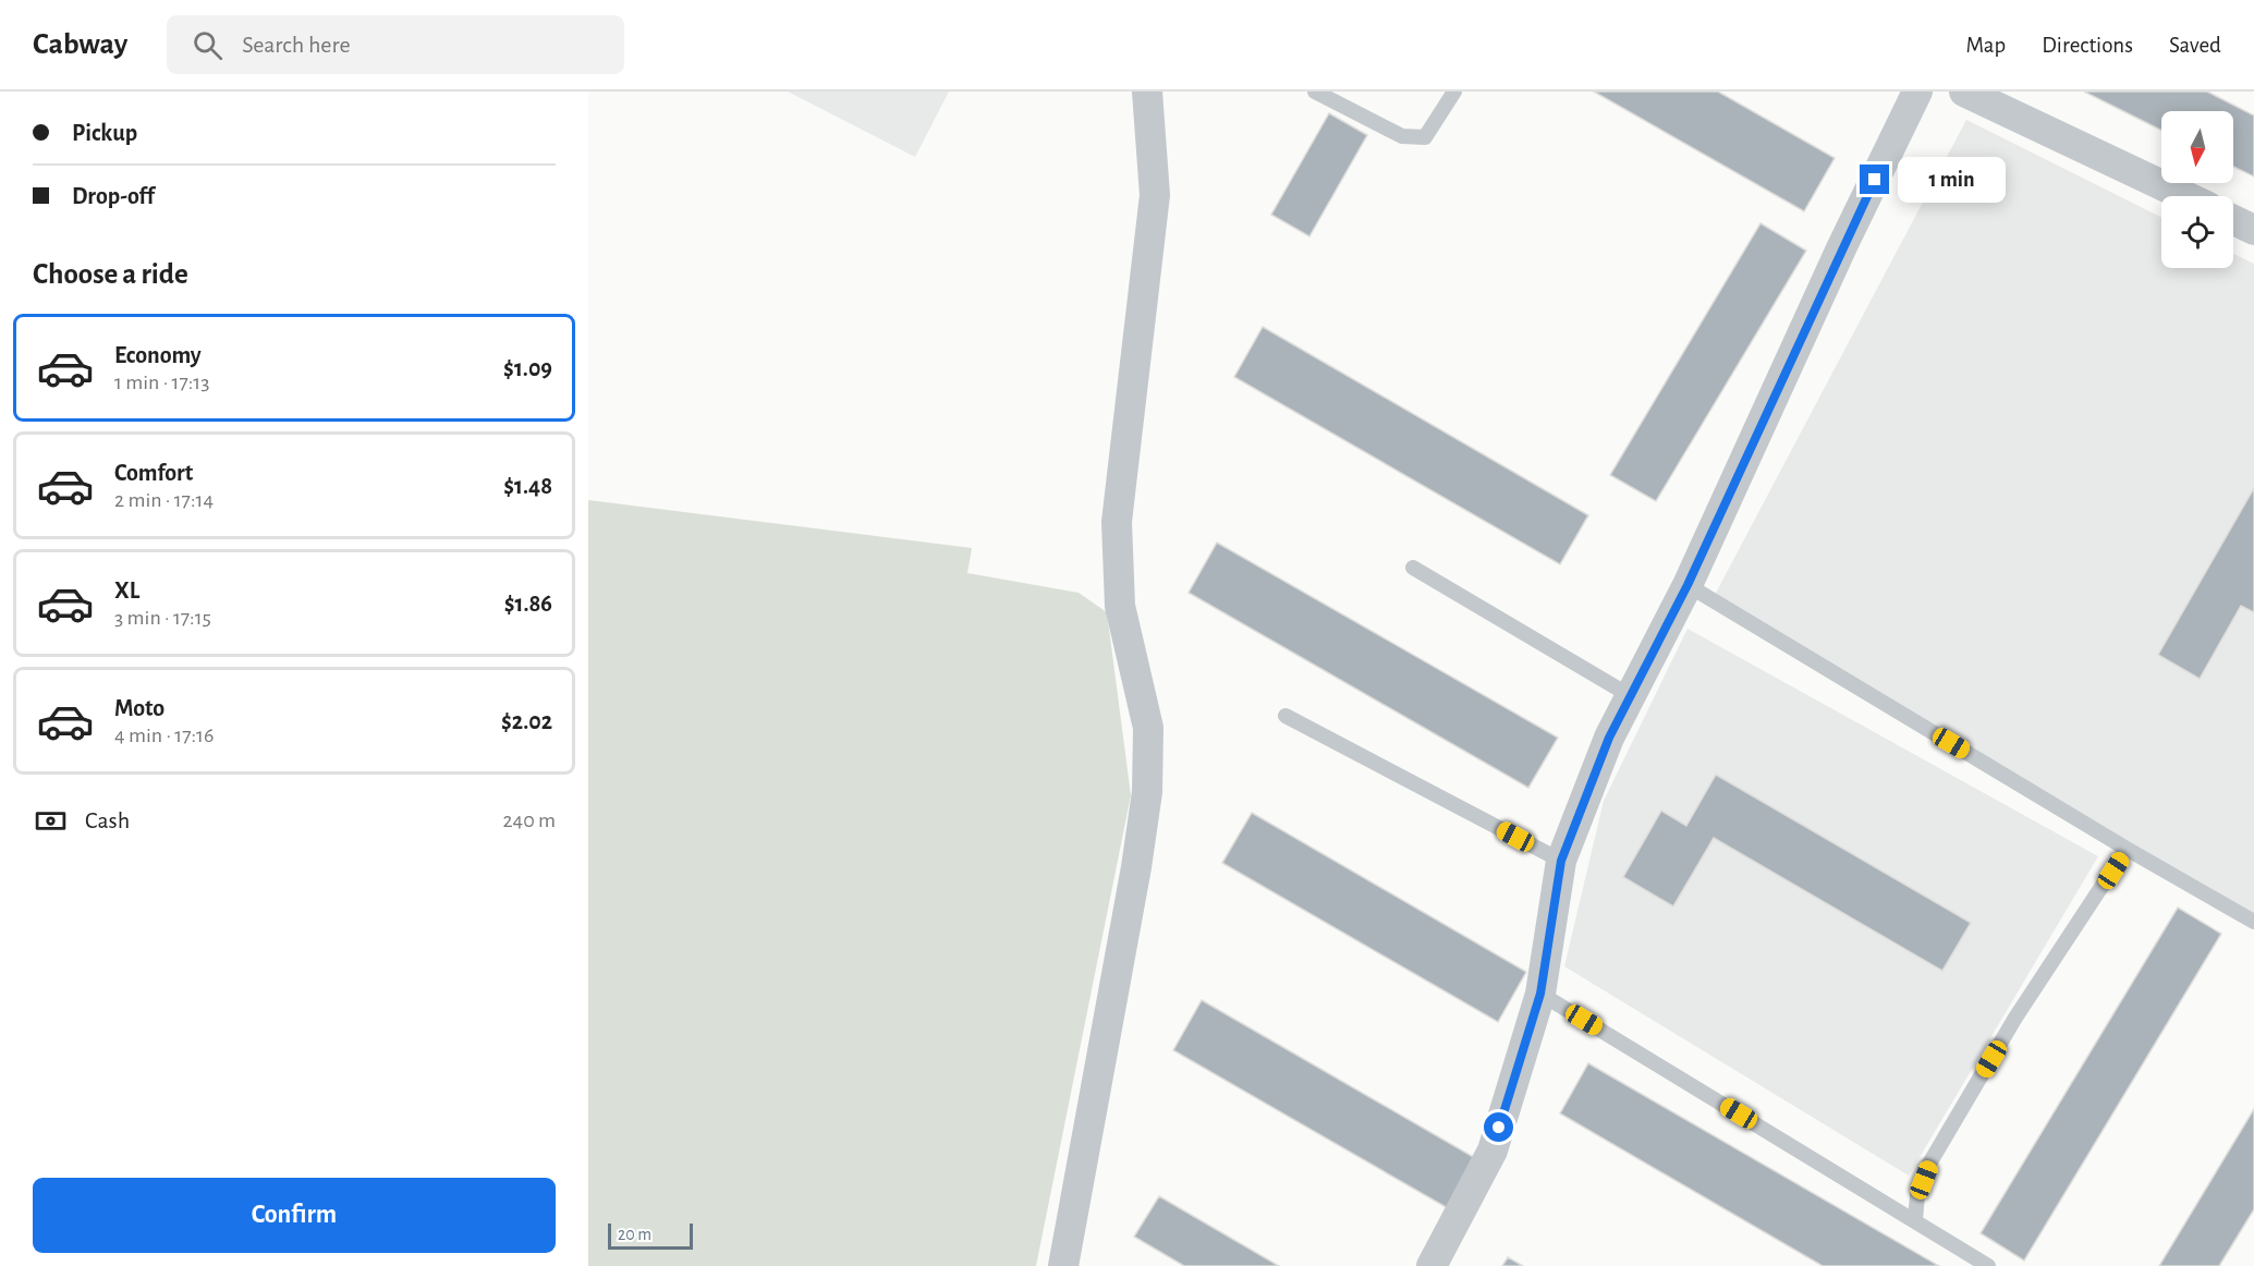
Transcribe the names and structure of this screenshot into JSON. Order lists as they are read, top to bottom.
{
  "scale_bar": "20 m",
  "north": "bottom",
  "page": {
    "header": "Cabway",
    "search": "Search here",
    "nav": ["Map", "Directions", "Saved"],
    "banner": ["Pickup", "Drop-off"],
    "bubble": "1 min",
    "heading": "Choose a ride",
    "list": [
      {
        "name": "Economy",
        "note": "1 min · 17:13",
        "value": "$1.09"
      },
      {
        "name": "Comfort",
        "note": "2 min · 17:14",
        "value": "$1.48"
      },
      {
        "name": "XL",
        "note": "3 min · 17:15",
        "value": "$1.86"
      },
      {
        "name": "Moto",
        "note": "4 min · 17:16",
        "value": "$2.02"
      }
    ],
    "pay": ["Cash", "240 m"],
    "buttons": "Confirm",
    "scale": "20 m"
  }
}
